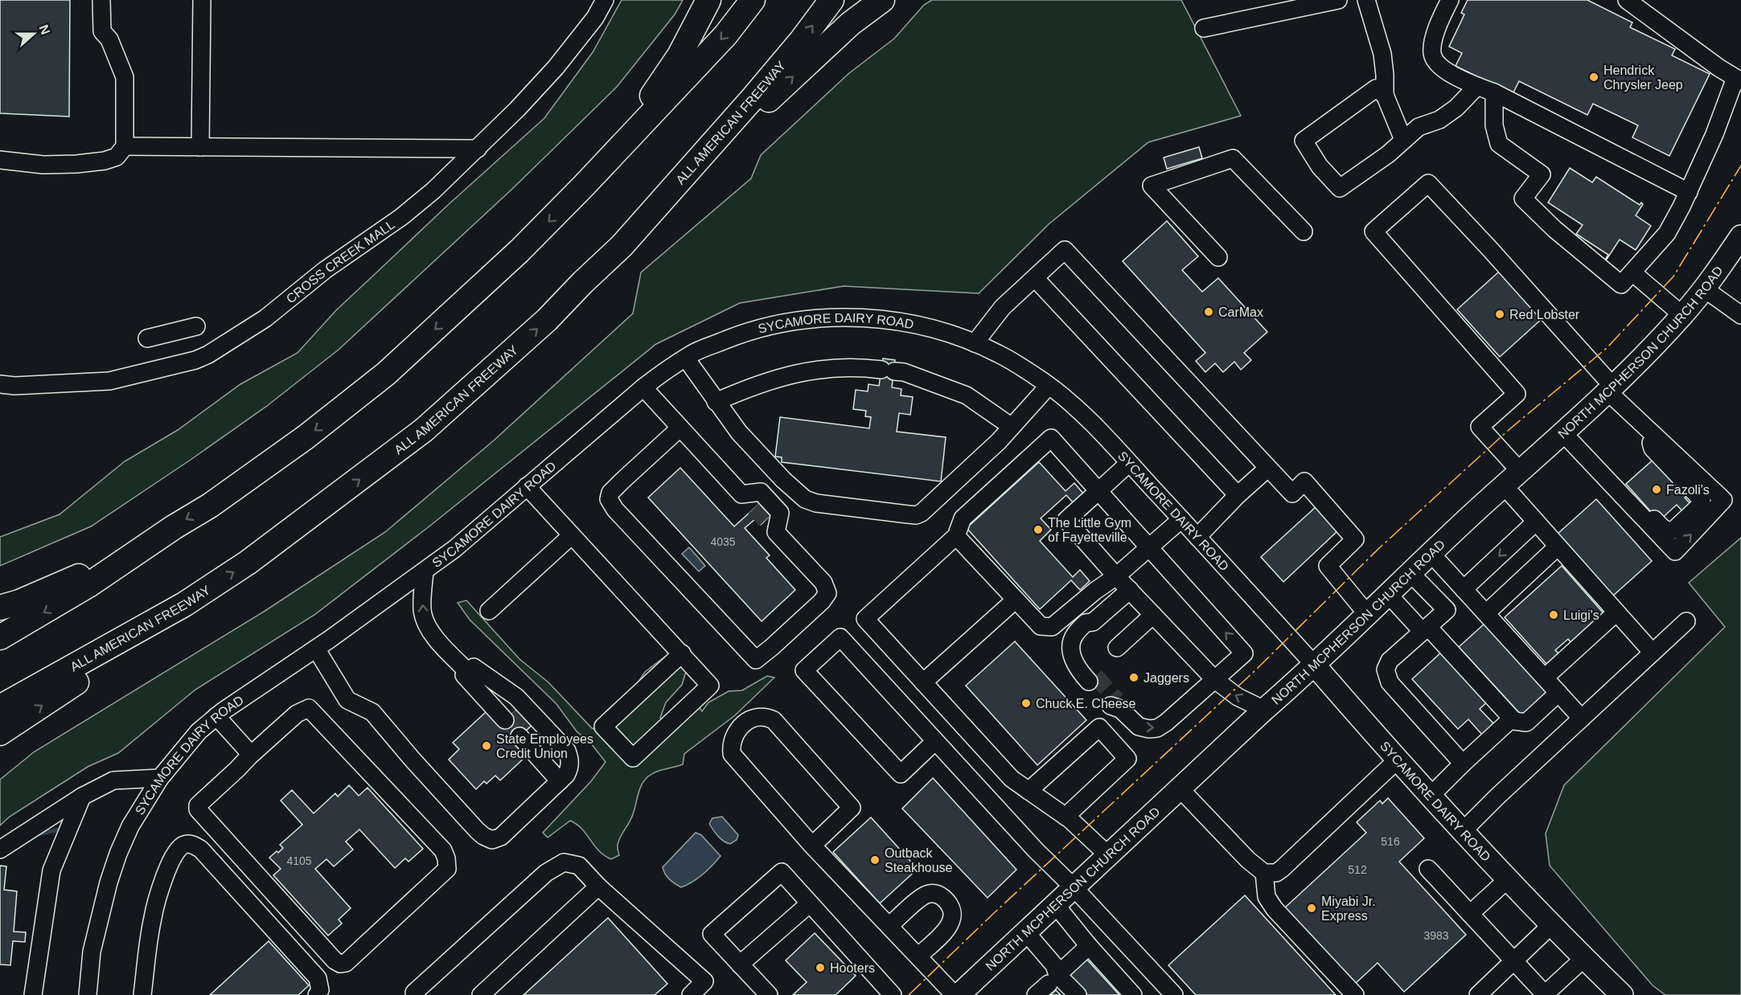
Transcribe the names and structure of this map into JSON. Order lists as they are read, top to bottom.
{
  "streets": {
    "highway": ["ALL AMERICAN FREEWAY"],
    "main road": ["SYCAMORE DAIRY ROAD", "NORTH MCPHERSON CHURCH ROAD"],
    "street": ["CROSS CREEK MALL"]
  },
  "crossings": [
    ["SYCAMORE DAIRY ROAD", "NORTH MCPHERSON CHURCH ROAD"]
  ],
  "places": [
    "Hendrick Chrysler Jeep",
    "CarMax",
    "Red Lobster",
    "Fazoli's",
    "The Little Gym of Fayetteville",
    "Luigi's",
    "Jaggers",
    "Chuck E. Cheese",
    "State Employees Credit Union",
    "Outback Steakhouse",
    "Miyabi Jr. Express",
    "Hooters"
  ],
  "house_numbers": [
    "4035",
    "516",
    "4105",
    "512",
    "3983"
  ],
  "north": "right"
}
